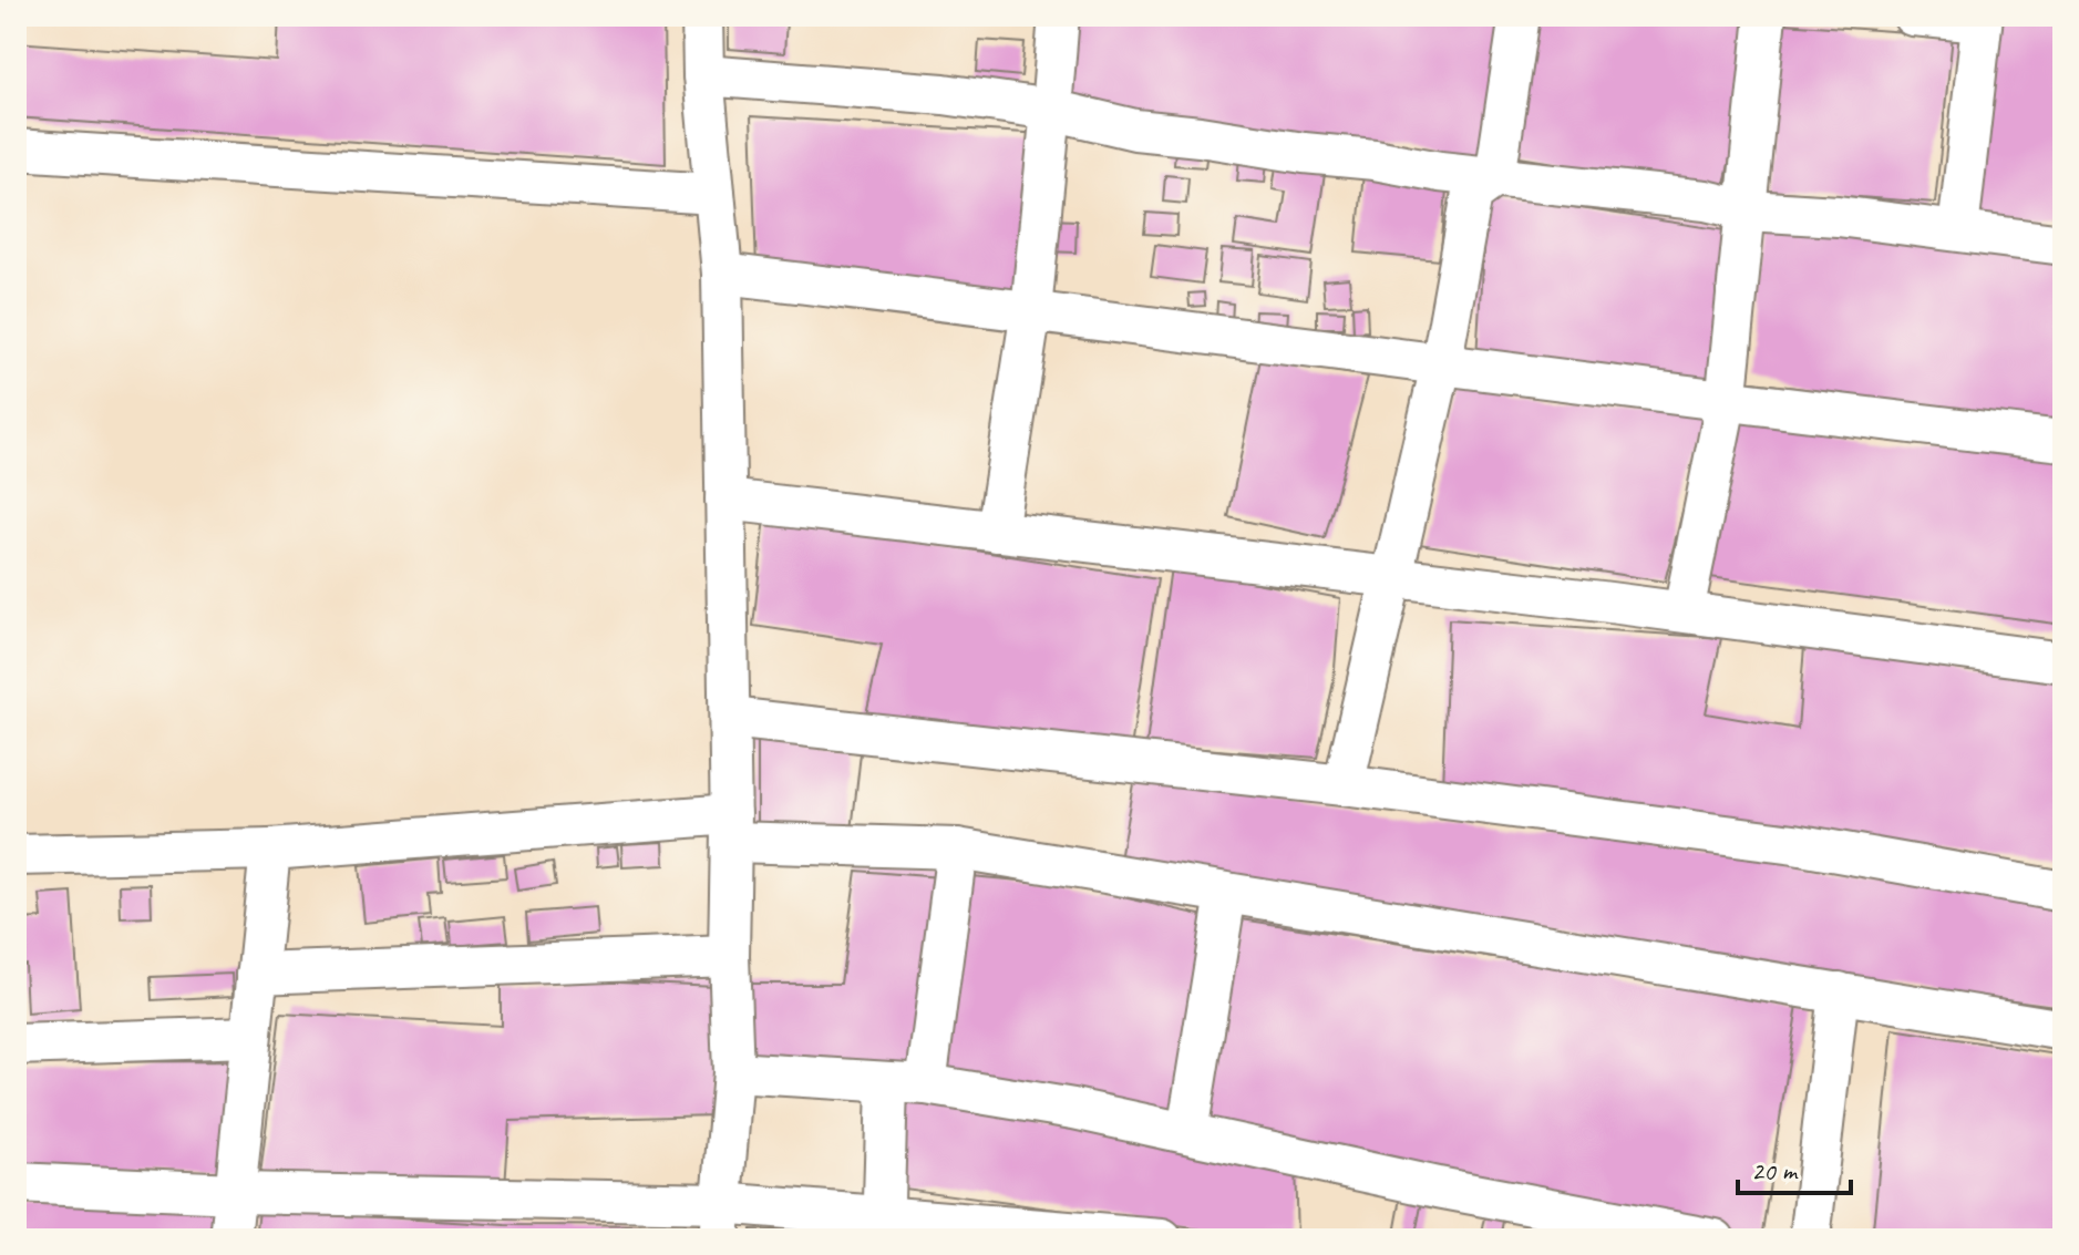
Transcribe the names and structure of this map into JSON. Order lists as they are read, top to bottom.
{
  "scale_bar": "20 m"
}
